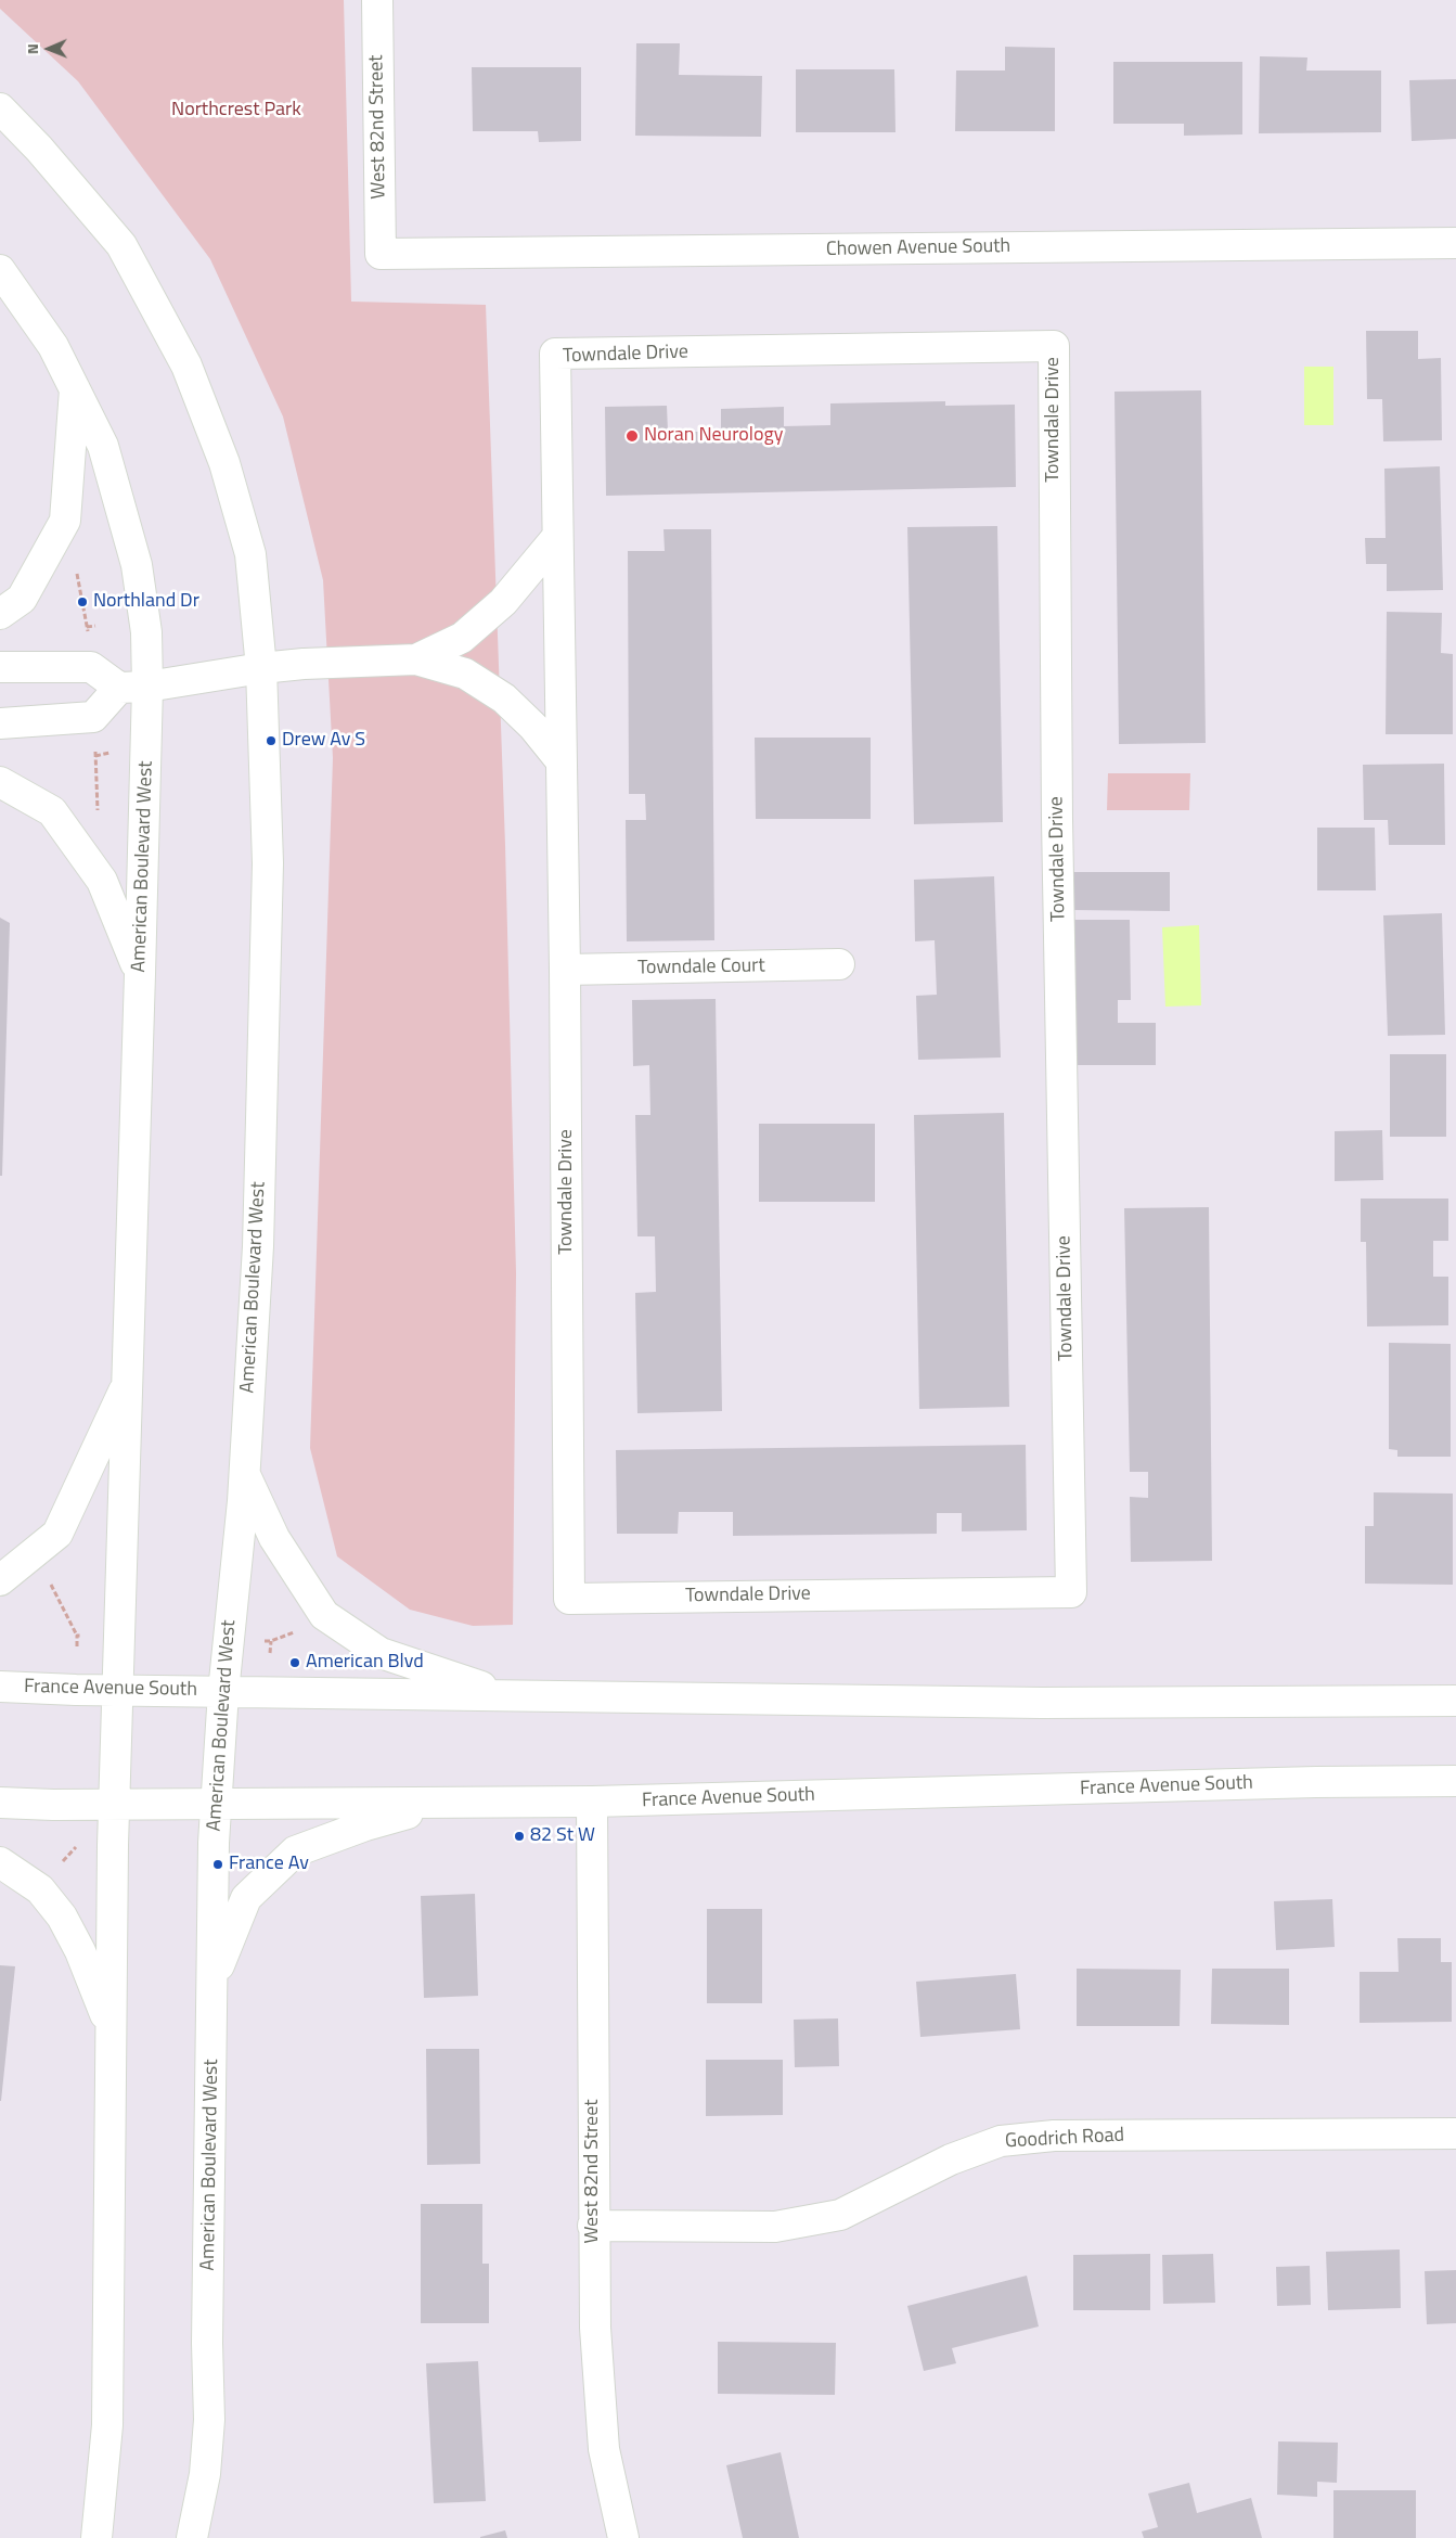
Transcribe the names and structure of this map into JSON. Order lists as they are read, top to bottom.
{
  "streets": {
    "street": [
      "West 82nd Street",
      "Chowen Avenue South",
      "Towndale Drive",
      "American Boulevard West",
      "Towndale Court",
      "France Avenue South",
      "Goodrich Road"
    ]
  },
  "crossings": [
    ["West 82nd Street", "Chowen Avenue South"],
    ["West 82nd Street", "France Avenue South"],
    ["West 82nd Street", "Goodrich Road"],
    ["Towndale Drive", "Towndale Court"],
    ["American Boulevard West", "France Avenue South"]
  ],
  "parks": ["Northcrest Park"],
  "places": [
    "Noran Neurology",
    "Northland Dr",
    "Drew Av S",
    "American Blvd",
    "82 St W",
    "France Av"
  ],
  "north": "left"
}
